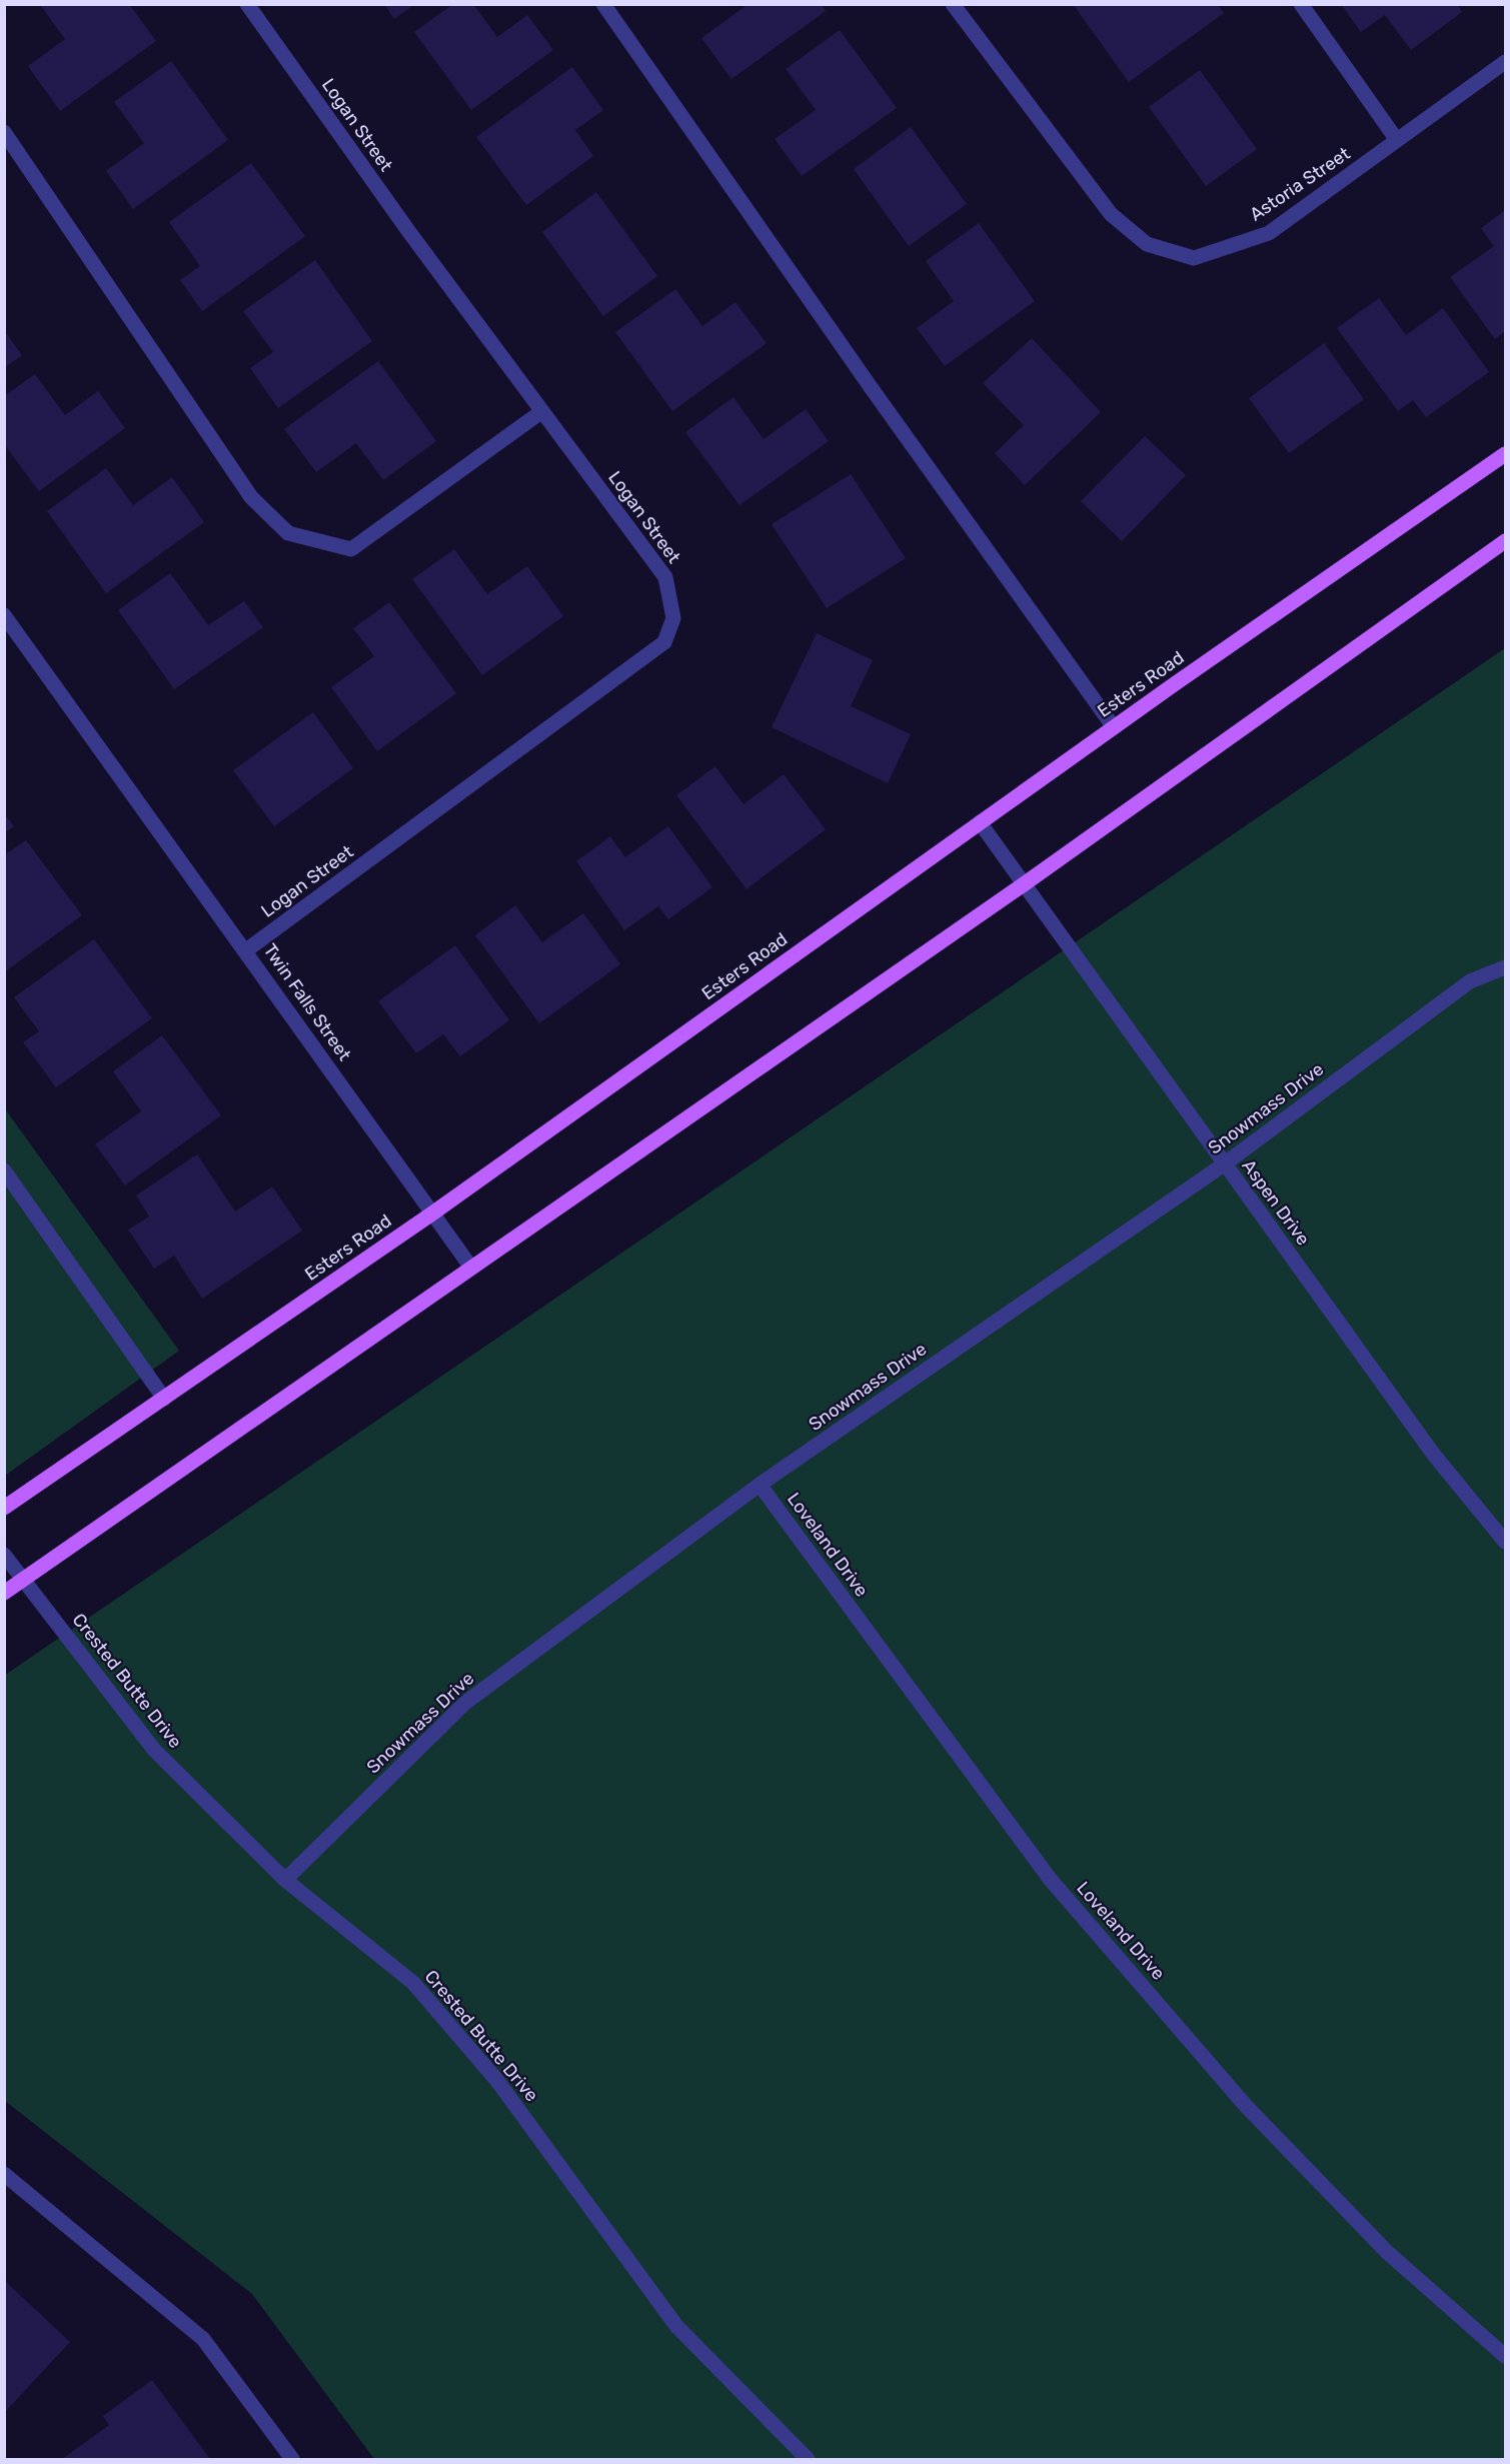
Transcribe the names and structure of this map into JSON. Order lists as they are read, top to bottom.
{
  "streets": {
    "main road": ["Esters Road"],
    "street": [
      "Logan Street",
      "Astoria Street",
      "Twin Falls Street",
      "Snowmass Drive",
      "Aspen Drive",
      "Loveland Drive",
      "Crested Butte Drive"
    ]
  },
  "crossings": [
    ["Logan Street", "Twin Falls Street"],
    ["Esters Road", "Twin Falls Street"],
    ["Esters Road", "Aspen Drive"],
    ["Snowmass Drive", "Aspen Drive"],
    ["Snowmass Drive", "Loveland Drive"],
    ["Snowmass Drive", "Crested Butte Drive"]
  ]
}
